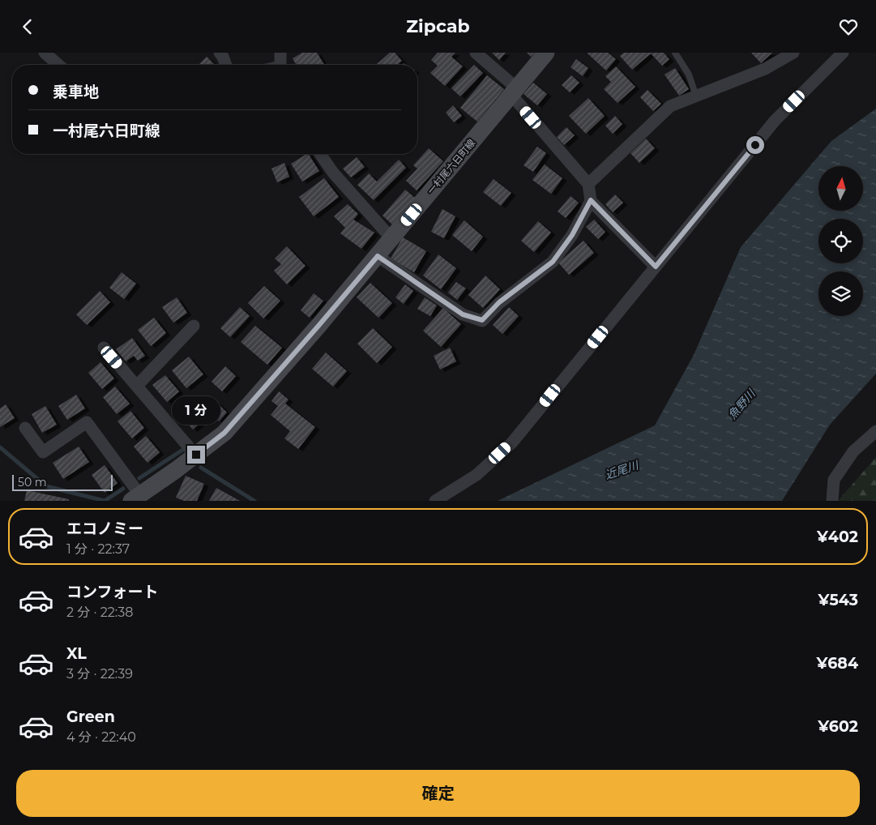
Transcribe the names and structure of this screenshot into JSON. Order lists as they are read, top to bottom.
{
  "streets": {
    "main road": ["一村尾六日町線"]
  },
  "water": ["魚野川", "近尾川"],
  "scale_bar": "50 m",
  "north": "top",
  "page": {
    "header": "Zipcab",
    "banner": ["乗車地", "一村尾六日町線"],
    "bubble": "1 分",
    "scale": "50 m",
    "list": [
      {
        "name": "エコノミー",
        "note": "1 分 · 22:37",
        "value": "¥402"
      },
      {
        "name": "コンフォート",
        "note": "2 分 · 22:38",
        "value": "¥543"
      },
      {
        "name": "XL",
        "note": "3 分 · 22:39",
        "value": "¥684"
      },
      {
        "name": "Green",
        "note": "4 分 · 22:40",
        "value": "¥602"
      }
    ],
    "buttons": "確定"
  }
}
